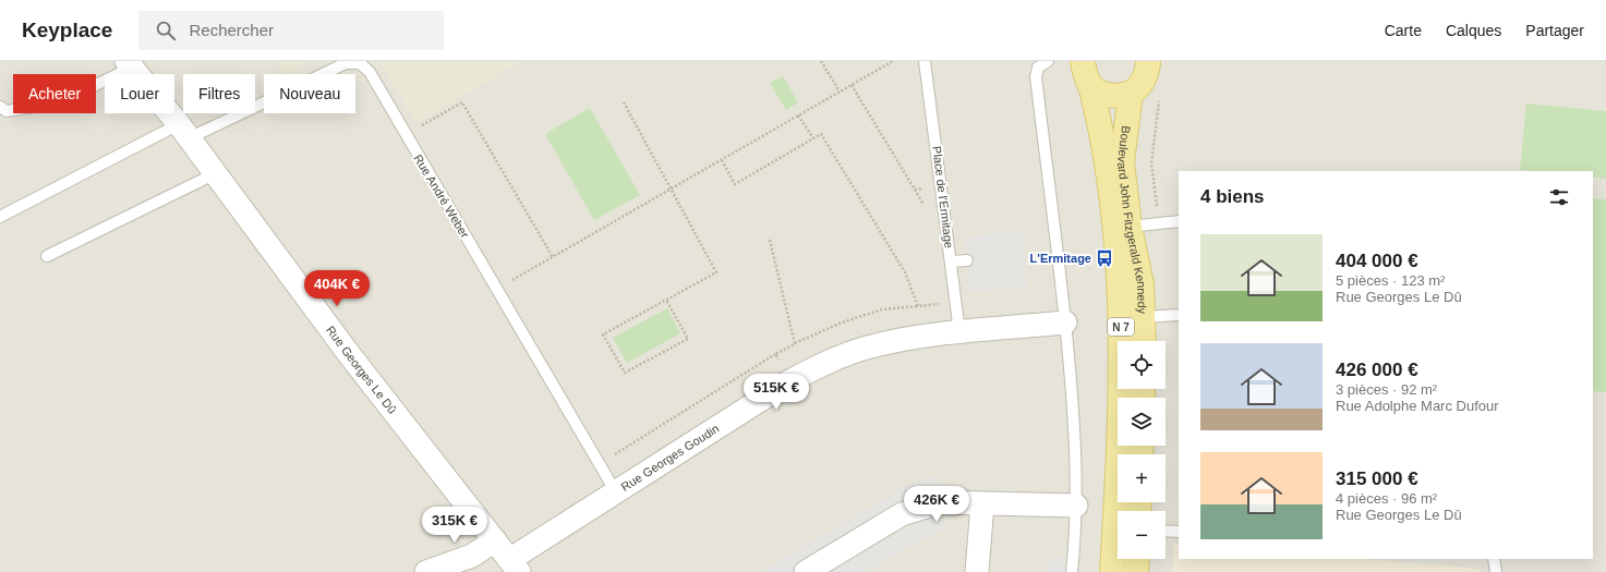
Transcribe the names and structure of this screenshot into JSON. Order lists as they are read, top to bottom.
{
  "streets": {
    "main road": ["Boulevard John Fitzgerald Kennedy", "N 7"],
    "street": ["Rue Georges Le Dû", "Rue Georges Goudin"],
    "lane": ["Rue André Weber", "Place de l'Ermitage"]
  },
  "crossings": [
    ["Rue André Weber", "Rue Georges Le Dû"],
    ["Rue André Weber", "Rue Georges Goudin"],
    ["Place de l'Ermitage", "Rue Georges Goudin"],
    ["Rue Georges Le Dû", "Rue Georges Goudin"]
  ],
  "places": {
    "bus stop": ["L'Ermitage"]
  },
  "page": {
    "header": "Keyplace",
    "search": "Rechercher",
    "nav": ["Carte", "Calques", "Partager"],
    "chip": [
      "Acheter",
      "Louer",
      "Filtres",
      "Nouveau"
    ],
    "heading": "4 biens",
    "list": [
      {
        "name": "404 000 €",
        "note": "5 pièces · 123 m² · Rue Georges Le Dû"
      },
      {
        "name": "426 000 €",
        "note": "3 pièces · 92 m² · Rue Adolphe Marc Dufour"
      },
      {
        "name": "315 000 €",
        "note": "4 pièces · 96 m² · Rue Georges Le Dû"
      }
    ],
    "price": [
      "404K €",
      "515K €",
      "426K €",
      "315K €"
    ],
    "map_buttons": ["+", "−"]
  }
}
